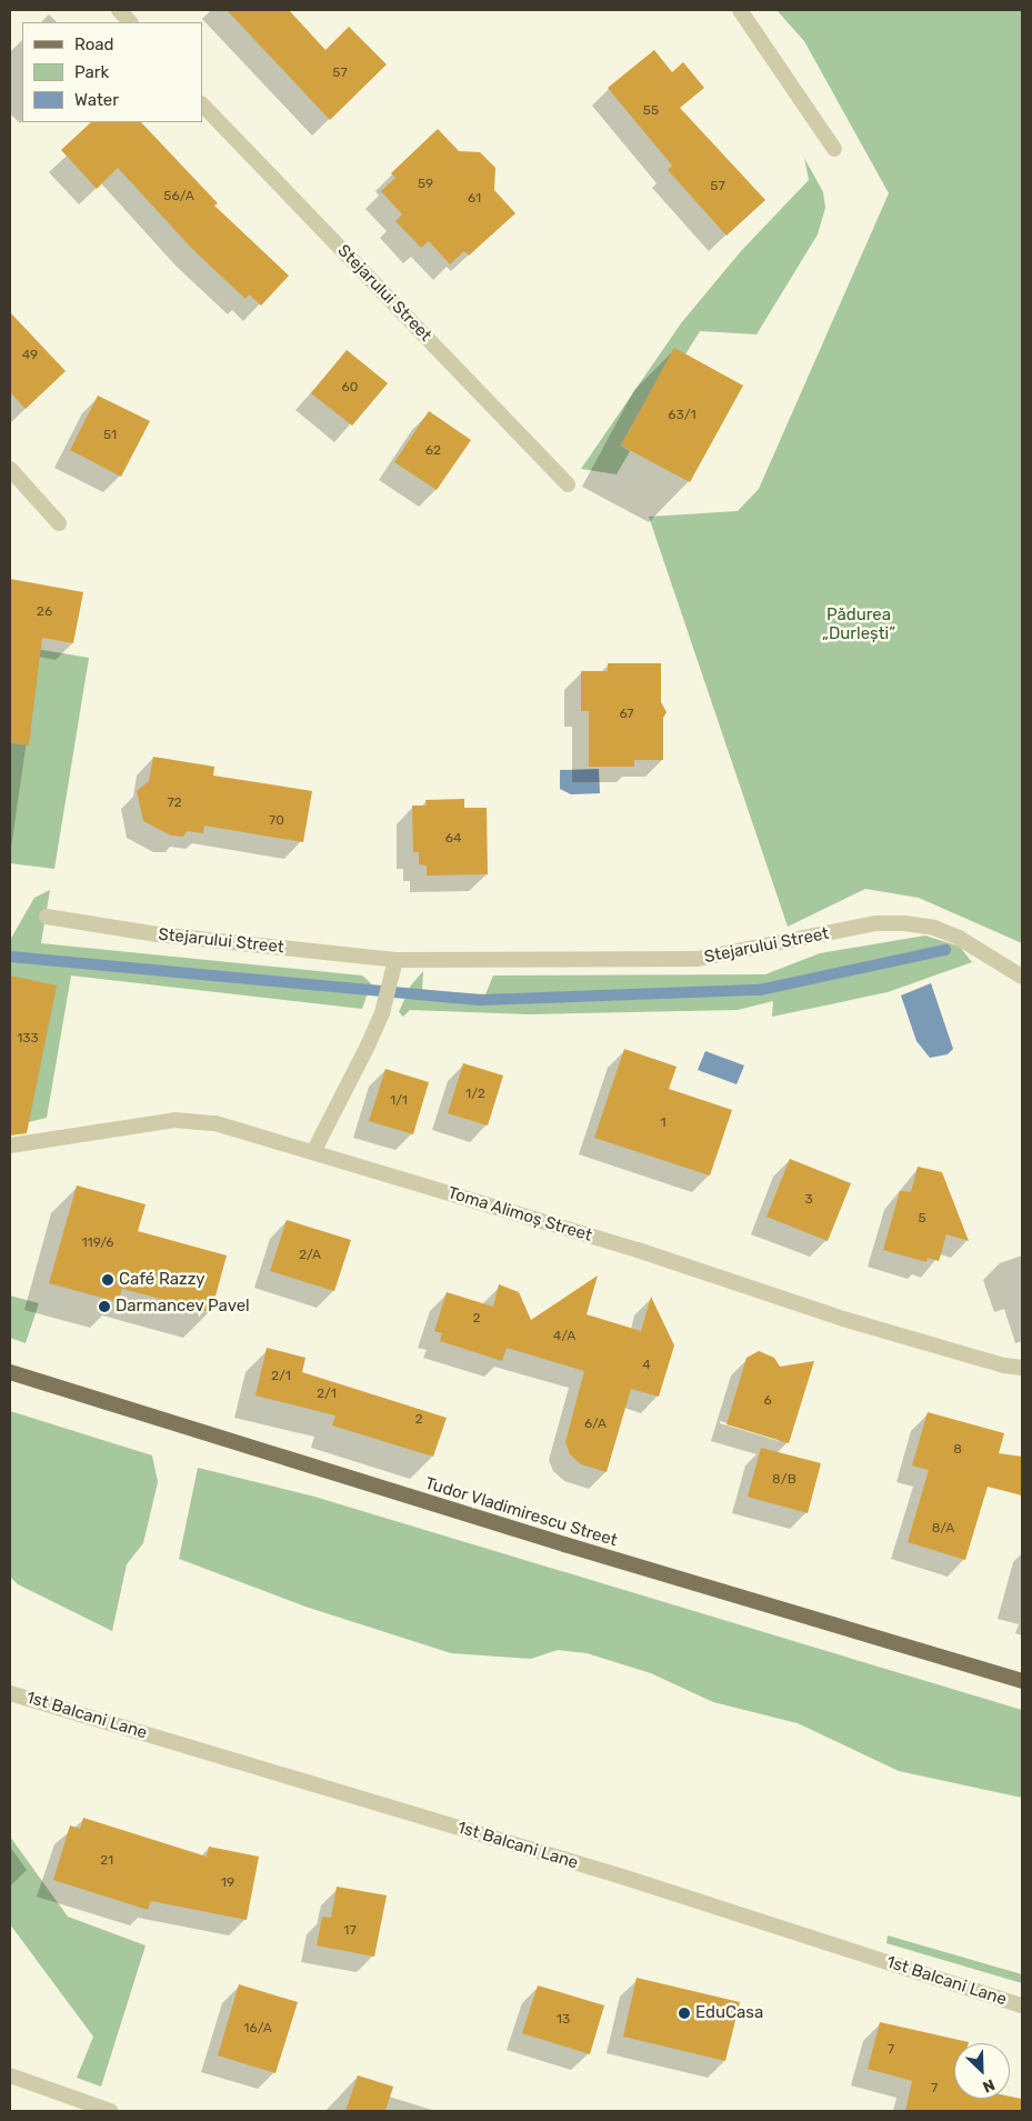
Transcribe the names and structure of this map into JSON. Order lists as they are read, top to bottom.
{
  "streets": {
    "main road": ["Tudor Vladimirescu Street"],
    "street": ["Stejarului Street", "Toma Alimoș Street", "1st Balcani Lane"]
  },
  "parks": ["Pădurea „Durlești”"],
  "places": ["Café Razzy", "Darmancev Pavel", "EduCasa"],
  "house_numbers": [
    "57",
    "55",
    "59",
    "57",
    "56/A",
    "61",
    "49",
    "60",
    "63/1",
    "51",
    "62",
    "26",
    "67",
    "72",
    "70",
    "64",
    "133",
    "1/2",
    "1/1",
    "1",
    "3",
    "5",
    "119/6",
    "2/A",
    "2",
    "4/A",
    "4",
    "2/1",
    "2/1",
    "6",
    "2",
    "6/A",
    "8",
    "8/B",
    "8/A",
    "21",
    "19",
    "17",
    "13",
    "16/A",
    "7",
    "7"
  ],
  "legend": ["Road", "Park", "Water"],
  "north": "bottom right"
}
